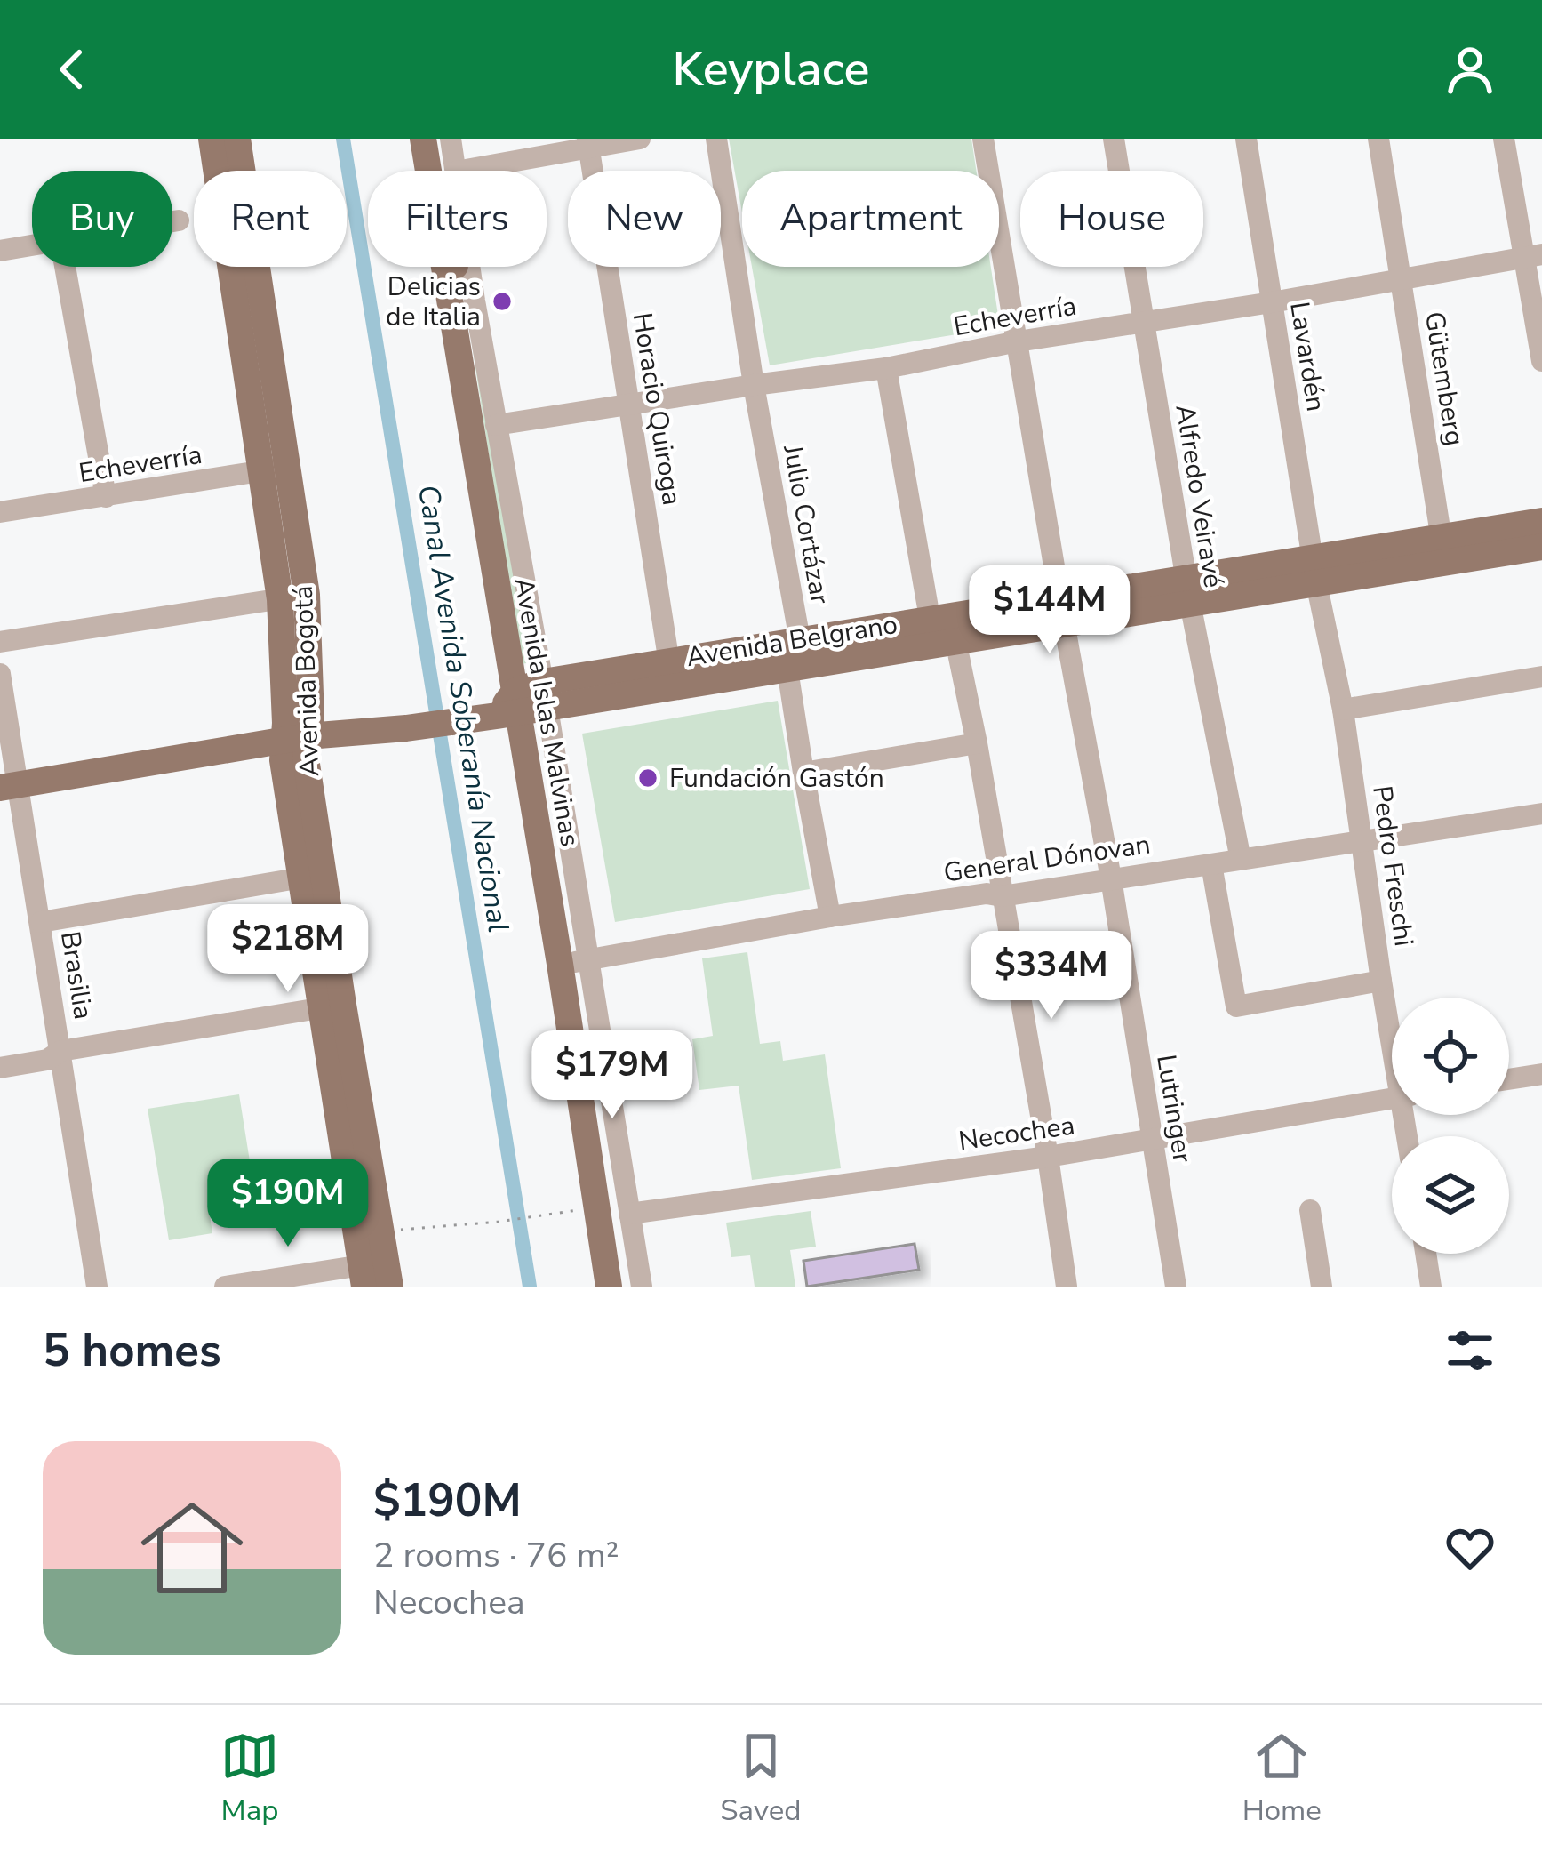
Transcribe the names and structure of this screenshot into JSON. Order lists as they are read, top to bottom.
{
  "streets": {
    "main road": ["Avenida Belgrano", "Avenida Bogotá", "Avenida Islas Malvinas"],
    "street": [
      "Echeverría",
      "Lavardén",
      "Gütemberg",
      "Horacio Quiroga",
      "Alfredo Veiravé",
      "Julio Cortázar",
      "General Dónovan",
      "Pedro Freschi",
      "Brasilia",
      "Lutringer",
      "Necochea"
    ]
  },
  "crossings": [
    ["Echeverría", "Lavardén"],
    ["Echeverría", "Gütemberg"],
    ["Echeverría", "Horacio Quiroga"],
    ["Echeverría", "Alfredo Veiravé"],
    ["Echeverría", "Julio Cortázar"],
    ["Echeverría", "Avenida Bogotá"],
    ["Echeverría", "Avenida Islas Malvinas"],
    ["Echeverría", "Lutringer"],
    ["Lavardén", "Avenida Belgrano"],
    ["Lavardén", "Pedro Freschi"],
    ["Gütemberg", "Avenida Belgrano"],
    ["Horacio Quiroga", "Avenida Belgrano"],
    ["Alfredo Veiravé", "Avenida Belgrano"],
    ["Alfredo Veiravé", "General Dónovan"],
    ["Julio Cortázar", "Avenida Belgrano"],
    ["Avenida Belgrano", "Avenida Bogotá"],
    ["Avenida Belgrano", "Avenida Islas Malvinas"],
    ["Avenida Belgrano", "Pedro Freschi"],
    ["Avenida Belgrano", "Brasilia"],
    ["Avenida Belgrano", "Lutringer"],
    ["Avenida Islas Malvinas", "General Dónovan"],
    ["Avenida Islas Malvinas", "Necochea"],
    ["General Dónovan", "Pedro Freschi"],
    ["General Dónovan", "Lutringer"],
    ["Lutringer", "Necochea"]
  ],
  "water": ["Canal Avenida Soberanía Nacional"],
  "places": ["Delicias de Italia", "Fundación Gastón"],
  "page": {
    "header": "Keyplace",
    "chip": [
      "Buy",
      "Rent",
      "Filters",
      "New",
      "Apartment",
      "House"
    ],
    "price": [
      "$144M",
      "$218M",
      "$334M",
      "$179M",
      "$190M"
    ],
    "heading": "5 homes",
    "list": [
      {
        "name": "$190M",
        "note": "2 rooms · 76 m² · Necochea"
      }
    ],
    "tabs": ["Map", "Saved", "Home"]
  }
}
